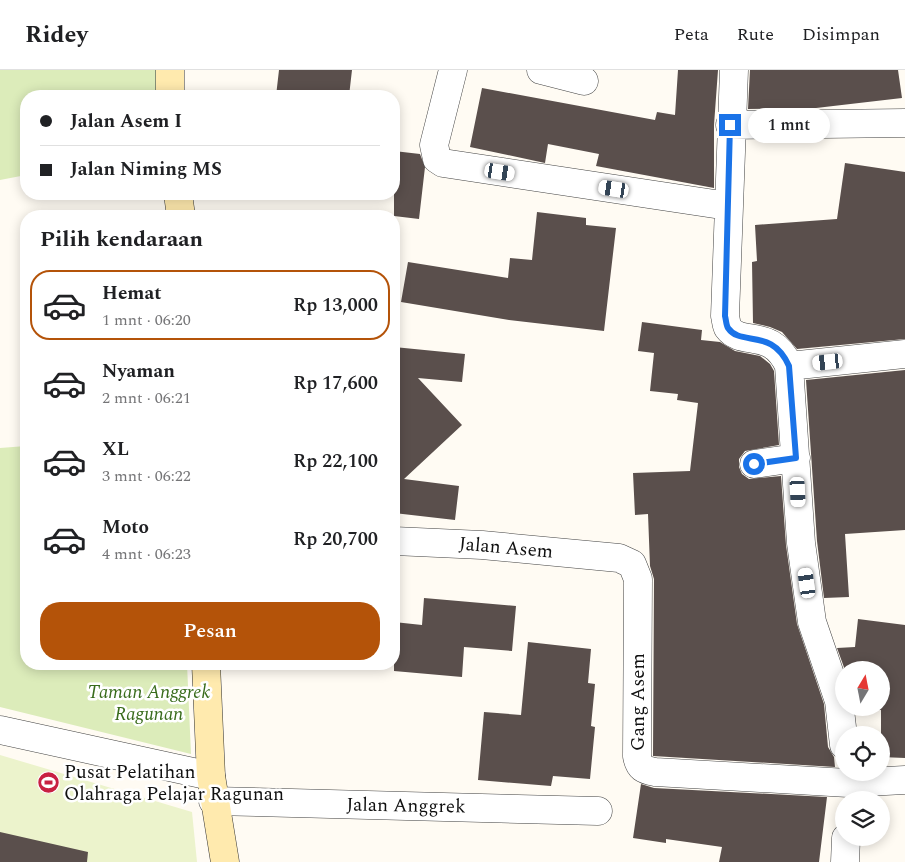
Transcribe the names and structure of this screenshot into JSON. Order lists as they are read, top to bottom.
{
  "streets": {
    "street": ["Jalan Asem", "Gang Asem", "Jalan Anggrek"]
  },
  "crossings": [
    ["Jalan Asem", "Gang Asem"]
  ],
  "parks": ["Taman Anggrek Ragunan"],
  "places": {
    "sports": ["Pusat Pelatihan Olahraga Pelajar Ragunan"]
  },
  "north": "top",
  "page": {
    "header": "Ridey",
    "nav": ["Peta", "Rute", "Disimpan"],
    "banner": ["Jalan Asem I", "Jalan Niming MS"],
    "bubble": "1 mnt",
    "heading": "Pilih kendaraan",
    "list": [
      {
        "name": "Hemat",
        "note": "1 mnt · 06:20",
        "value": "Rp 13,000"
      },
      {
        "name": "Nyaman",
        "note": "2 mnt · 06:21",
        "value": "Rp 17,600"
      },
      {
        "name": "XL",
        "note": "3 mnt · 06:22",
        "value": "Rp 22,100"
      },
      {
        "name": "Moto",
        "note": "4 mnt · 06:23",
        "value": "Rp 20,700"
      }
    ],
    "buttons": "Pesan"
  }
}
